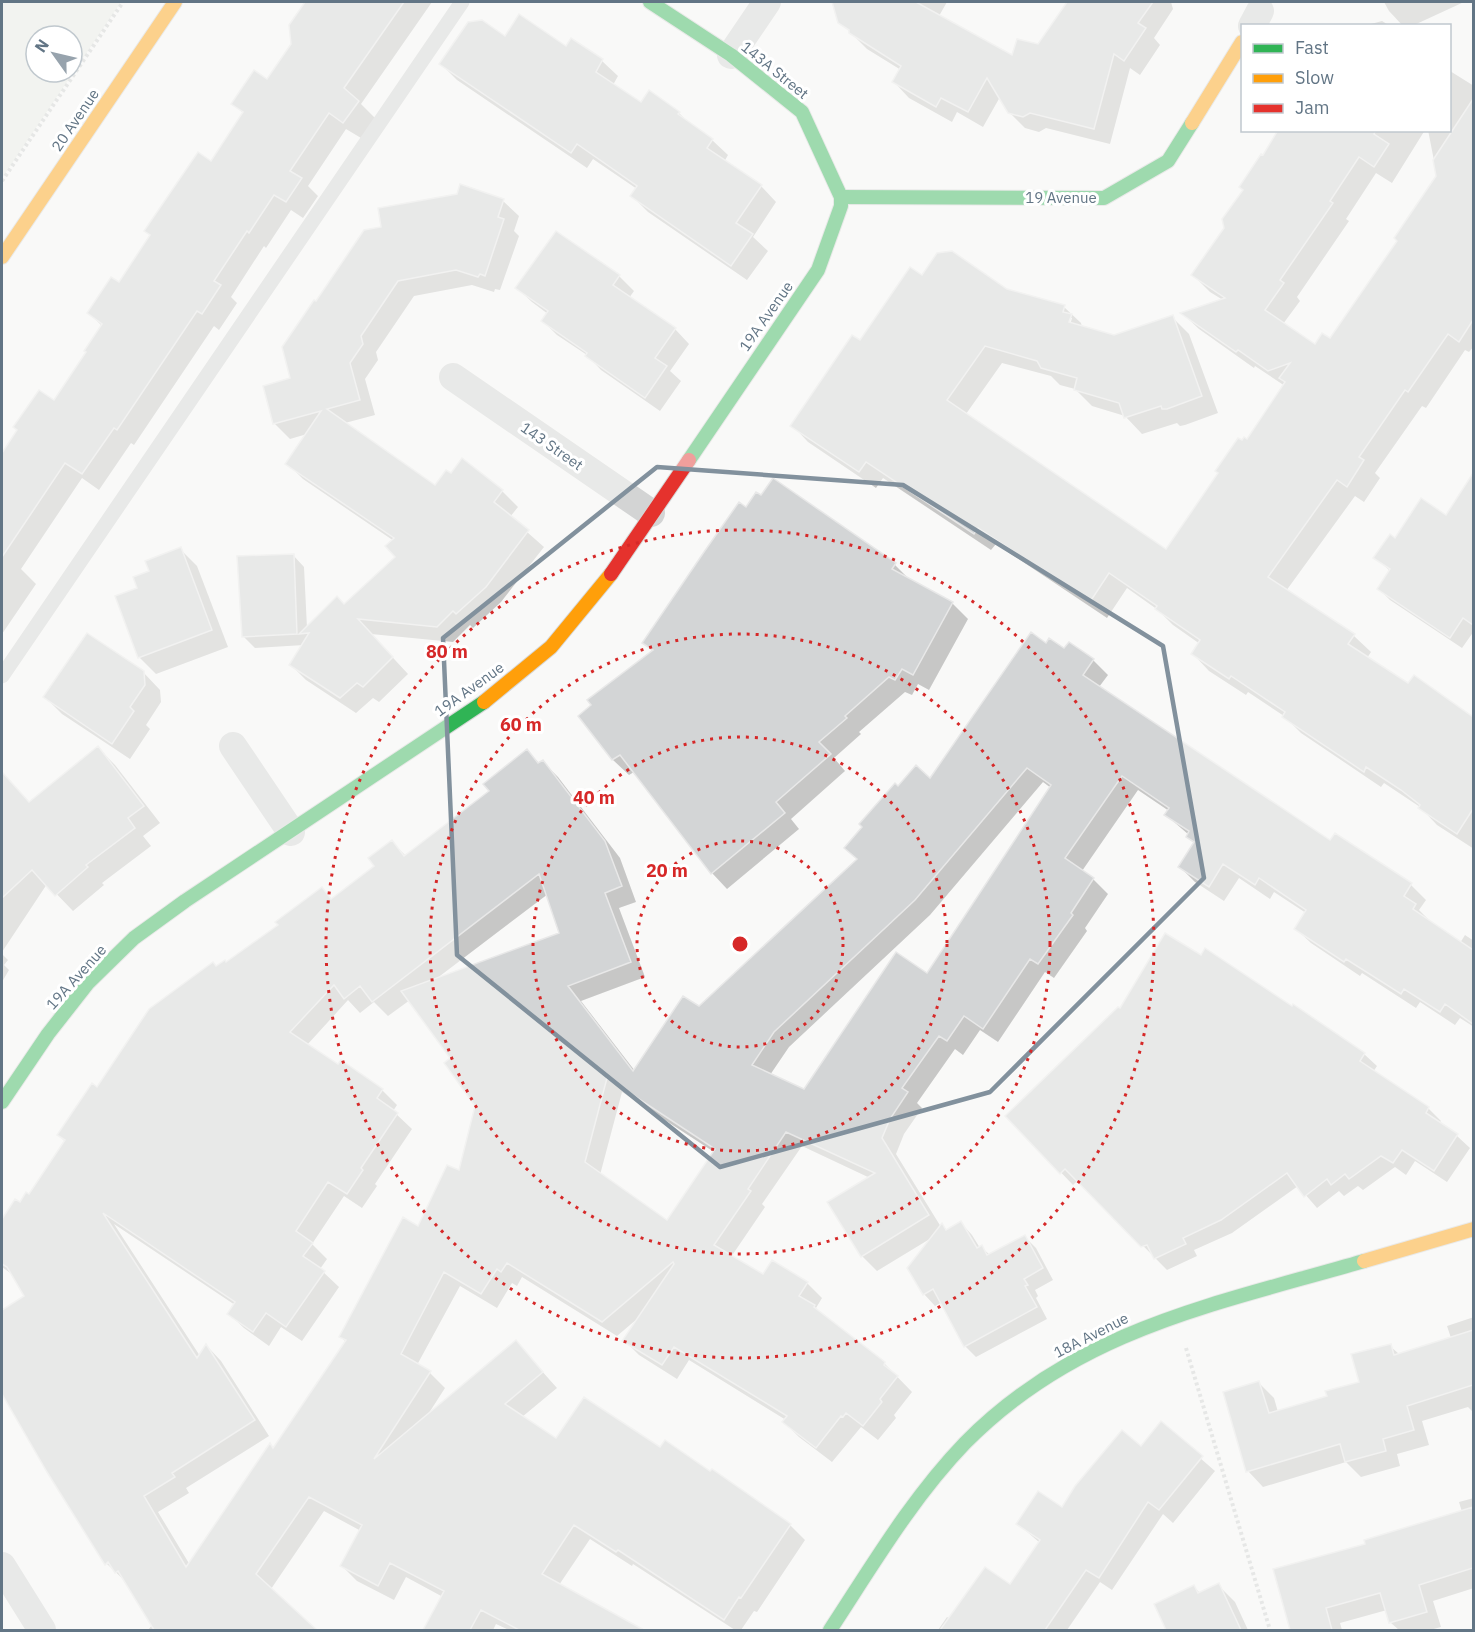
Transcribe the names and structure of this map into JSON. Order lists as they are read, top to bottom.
{
  "streets": {
    "street": [
      "143A Street",
      "20 Avenue",
      "19 Avenue",
      "19A Avenue",
      "143 Street",
      "18A Avenue"
    ]
  },
  "crossings": [
    ["143A Street", "19 Avenue"],
    ["143A Street", "19A Avenue"],
    ["19 Avenue", "19A Avenue"],
    ["19A Avenue", "143 Street"]
  ],
  "legend": ["Fast", "Slow", "Jam"],
  "north": "top left",
  "rings": [
    "80 m",
    "60 m",
    "40 m",
    "20 m"
  ]
}
